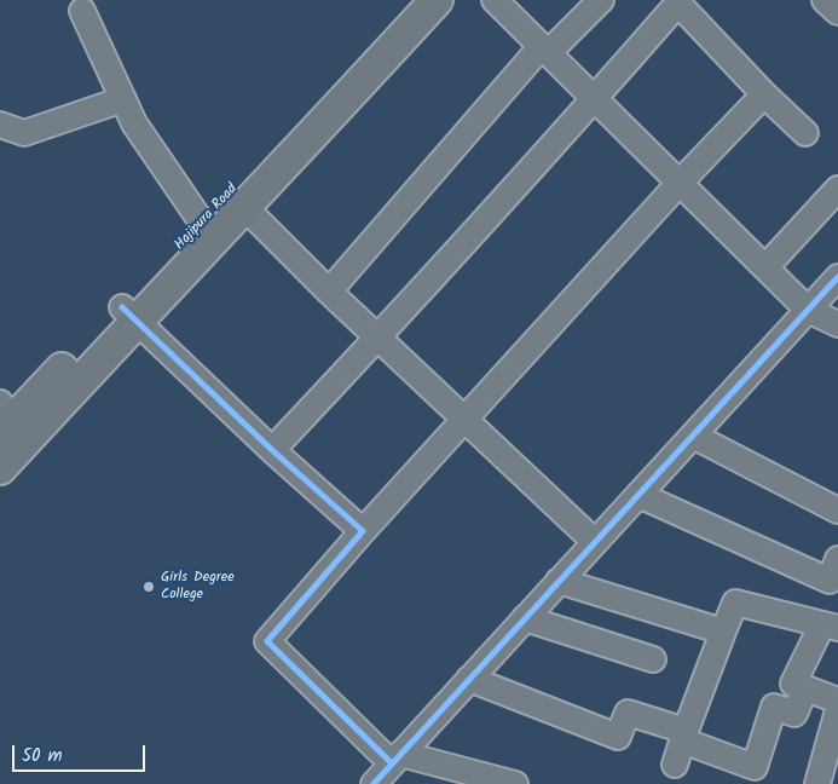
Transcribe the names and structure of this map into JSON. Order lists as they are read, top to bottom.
{
  "streets": {
    "main road": ["Hajipura Road"]
  },
  "places": ["Girls Degree College"],
  "scale_bar": "50 m"
}
